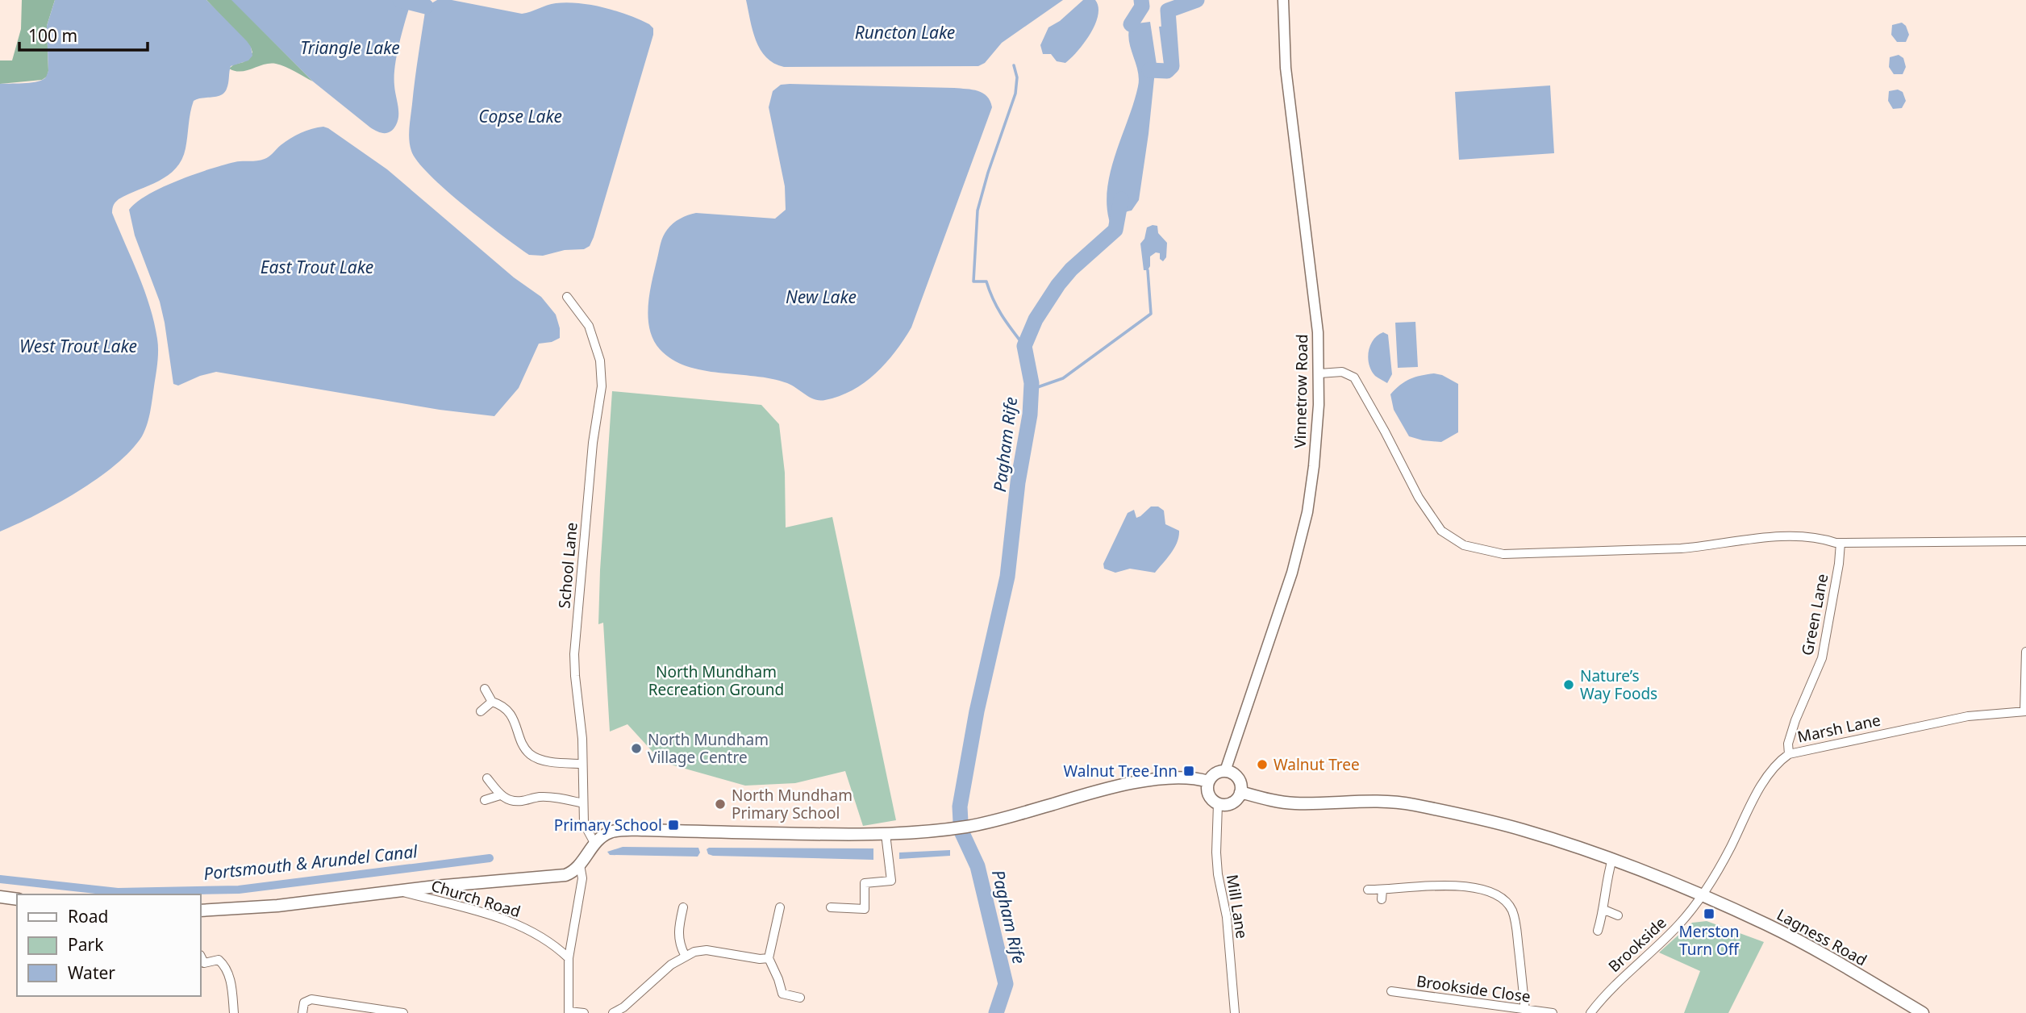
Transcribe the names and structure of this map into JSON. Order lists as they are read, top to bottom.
{
  "streets": {
    "main road": ["Lagness Road"],
    "street": [
      "Vinnetrow Road",
      "School Lane",
      "Green Lane",
      "Marsh Lane",
      "Church Road",
      "Mill Lane",
      "Brookside",
      "Brookside Close"
    ]
  },
  "crossings": [
    ["Vinnetrow Road", "Mill Lane"],
    ["Vinnetrow Road", "Lagness Road"],
    ["Green Lane", "Marsh Lane"],
    ["Marsh Lane", "Lagness Road"],
    ["Marsh Lane", "Brookside"],
    ["Mill Lane", "Lagness Road"],
    ["Lagness Road", "Brookside"]
  ],
  "water": [
    "Runcton Lake",
    "Triangle Lake",
    "Copse Lake",
    "East Trout Lake",
    "New Lake",
    "West Trout Lake",
    "Pagham Rife",
    "Portsmouth & Arundel Canal"
  ],
  "parks": ["North Mundham Recreation Ground"],
  "places": {
    "other": [
      "Nature’s Way Foods",
      "North Mundham Village Centre",
      "Walnut Tree",
      "North Mundham Primary School"
    ],
    "transit": ["Walnut Tree Inn", "Primary School", "Merston Turn Off"]
  },
  "legend": ["Road", "Park", "Water"],
  "scale_bar": "100 m"
}
